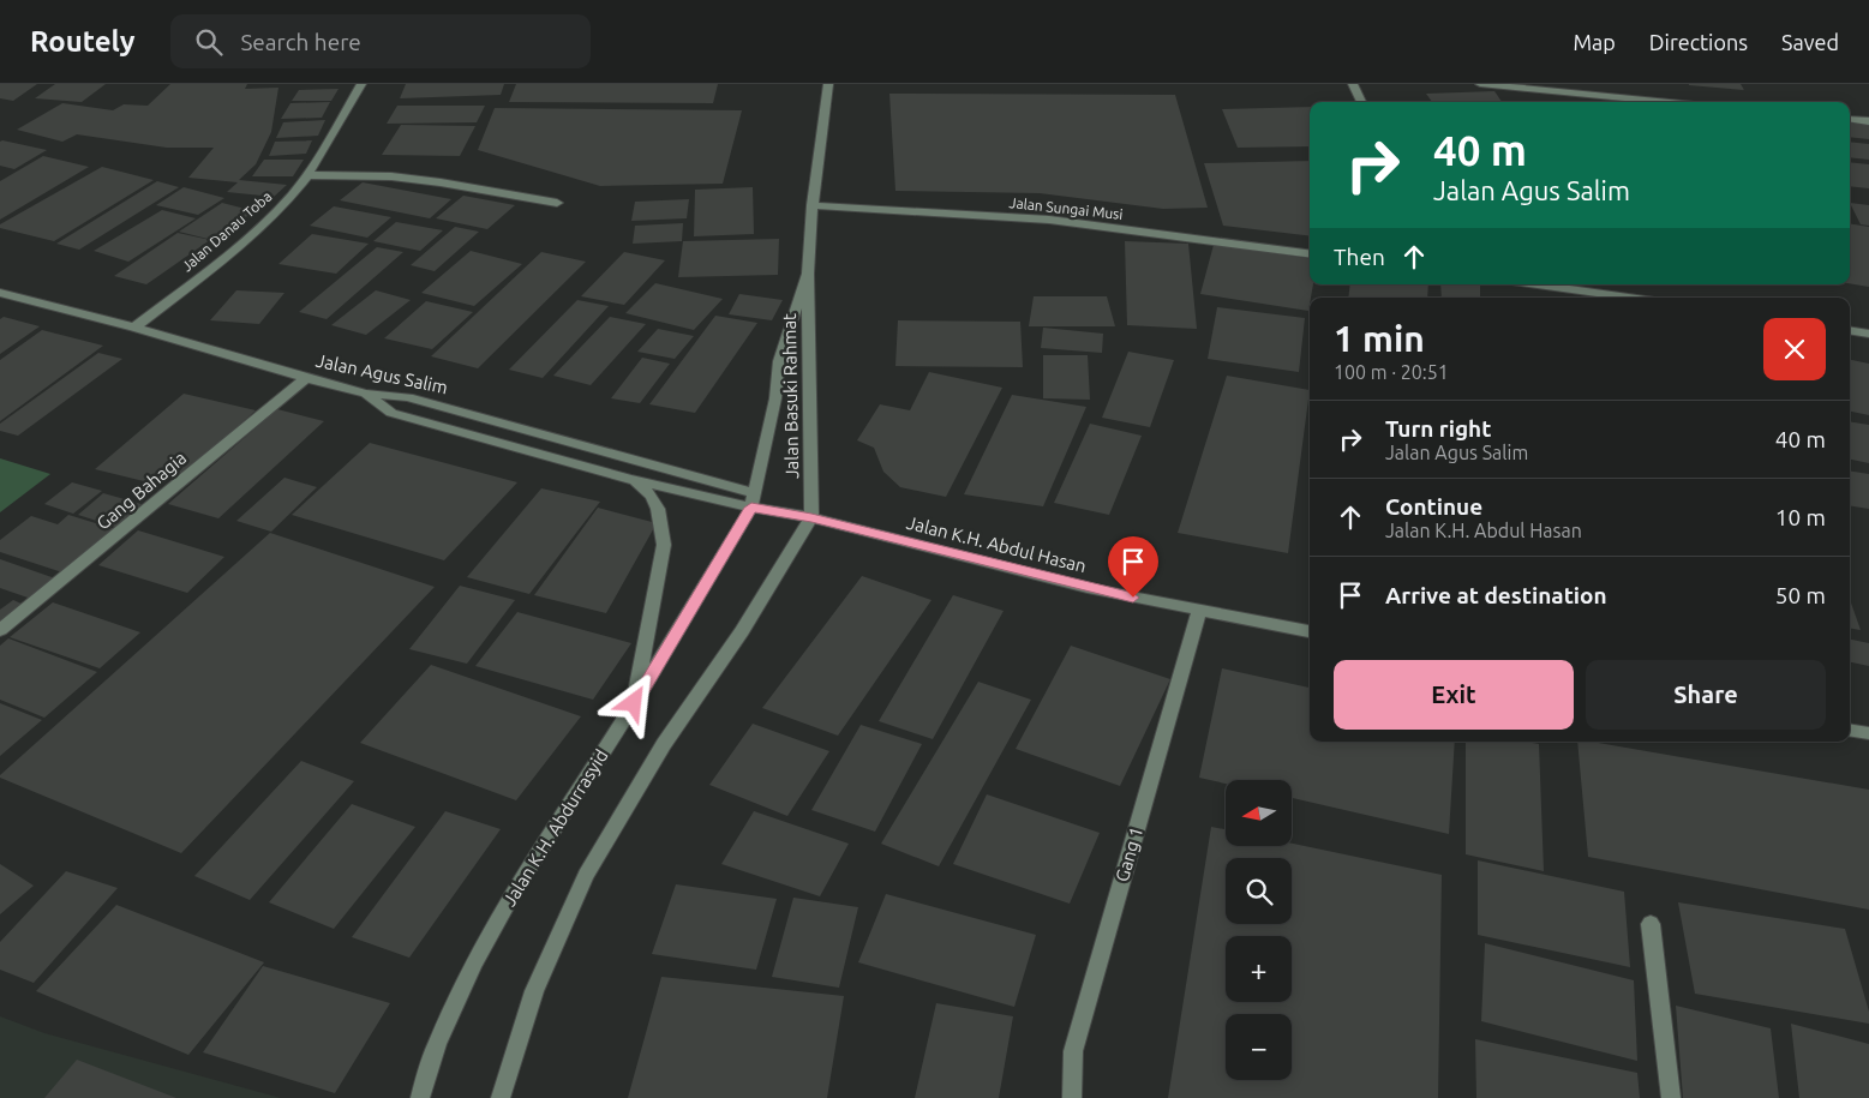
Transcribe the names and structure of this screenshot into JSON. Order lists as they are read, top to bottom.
{
  "streets": {
    "street": [
      "Jalan Sungai Musi",
      "Jalan Danau Toba",
      "Jalan Agus Salim",
      "Jalan Basuki Rahmat",
      "Gang Bahagia",
      "Jalan K.H. Abdul Hasan",
      "Jalan K.H. Abdurrasyid",
      "Gang 1"
    ]
  },
  "crossings": [
    ["Jalan Sungai Musi", "Jalan Basuki Rahmat"],
    ["Jalan Danau Toba", "Jalan Agus Salim"],
    ["Jalan Agus Salim", "Jalan Basuki Rahmat"],
    ["Jalan Agus Salim", "Gang Bahagia"],
    ["Jalan Agus Salim", "Jalan K.H. Abdul Hasan"],
    ["Jalan Agus Salim", "Jalan K.H. Abdurrasyid"],
    ["Jalan Basuki Rahmat", "Jalan K.H. Abdul Hasan"],
    ["Jalan Basuki Rahmat", "Jalan K.H. Abdurrasyid"],
    ["Jalan K.H. Abdul Hasan", "Gang 1"]
  ],
  "north": "left",
  "page": {
    "header": "Routely",
    "search": "Search here",
    "nav": ["Map", "Directions", "Saved"],
    "turn": ["40 m", "Jalan Agus Salim"],
    "then": "Then",
    "heading": ["1 min", "100 m · 20:51"],
    "list": [
      {
        "name": "Turn right",
        "note": "Jalan Agus Salim",
        "value": "40 m"
      },
      {
        "name": "Continue",
        "note": "Jalan K.H. Abdul Hasan",
        "value": "10 m"
      },
      {
        "name": "Arrive at destination",
        "value": "50 m"
      }
    ],
    "buttons": ["Exit", "Share"],
    "map_buttons": ["+", "−"]
  }
}
